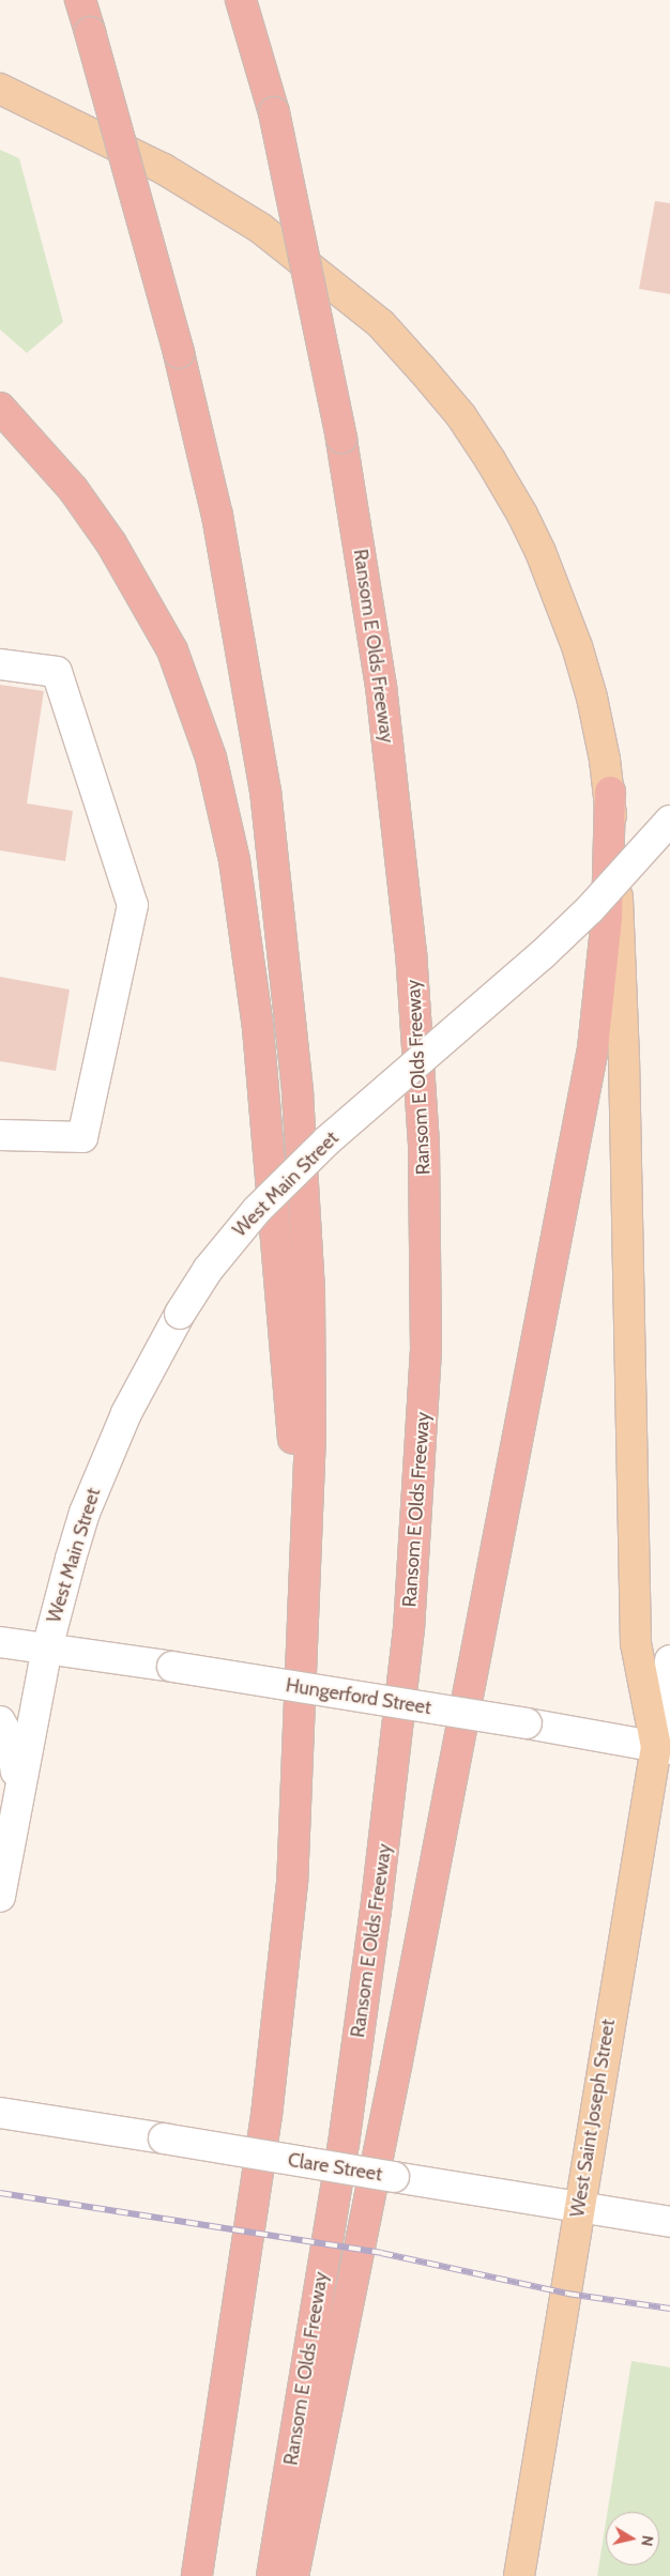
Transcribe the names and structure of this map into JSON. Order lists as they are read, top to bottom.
{
  "streets": {
    "highway": ["Ransom E Olds Freeway"],
    "main road": ["West Saint Joseph Street"],
    "street": ["West Main Street", "Hungerford Street", "Clare Street"]
  },
  "crossings": [
    ["West Main Street", "Hungerford Street"],
    ["Hungerford Street", "West Saint Joseph Street"],
    ["West Saint Joseph Street", "Clare Street"]
  ],
  "north": "right"
}
